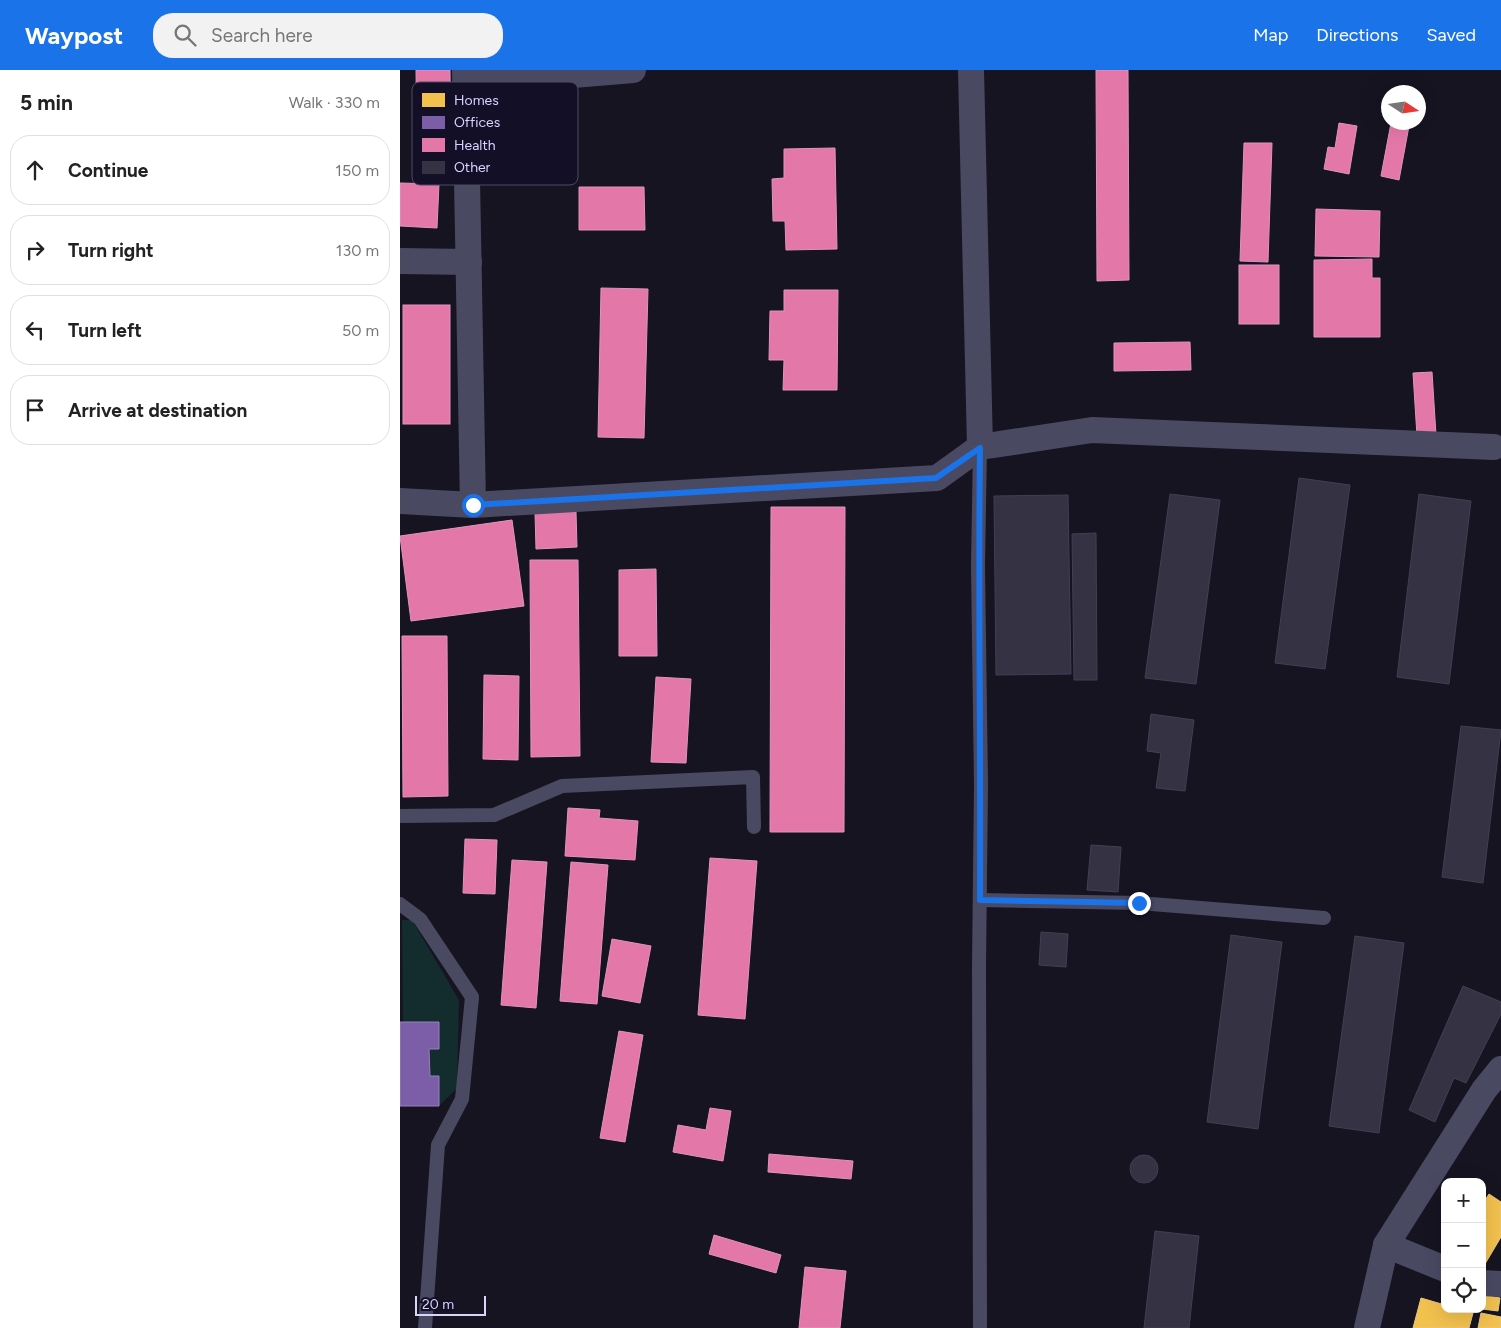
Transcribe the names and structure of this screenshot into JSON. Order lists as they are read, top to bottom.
{
  "legend": [
    "Homes",
    "Offices",
    "Health",
    "Other"
  ],
  "scale_bar": "20 m",
  "north": "right",
  "page": {
    "header": "Waypost",
    "search": "Search here",
    "nav": ["Map", "Directions", "Saved"],
    "heading": ["5 min", "Walk · 330 m"],
    "list": [
      ["Continue", "150 m"],
      ["Turn right", "130 m"],
      ["Turn left", "50 m"],
      "Arrive at destination"
    ],
    "map_buttons": ["+", "−"],
    "scale": "20 m"
  }
}
